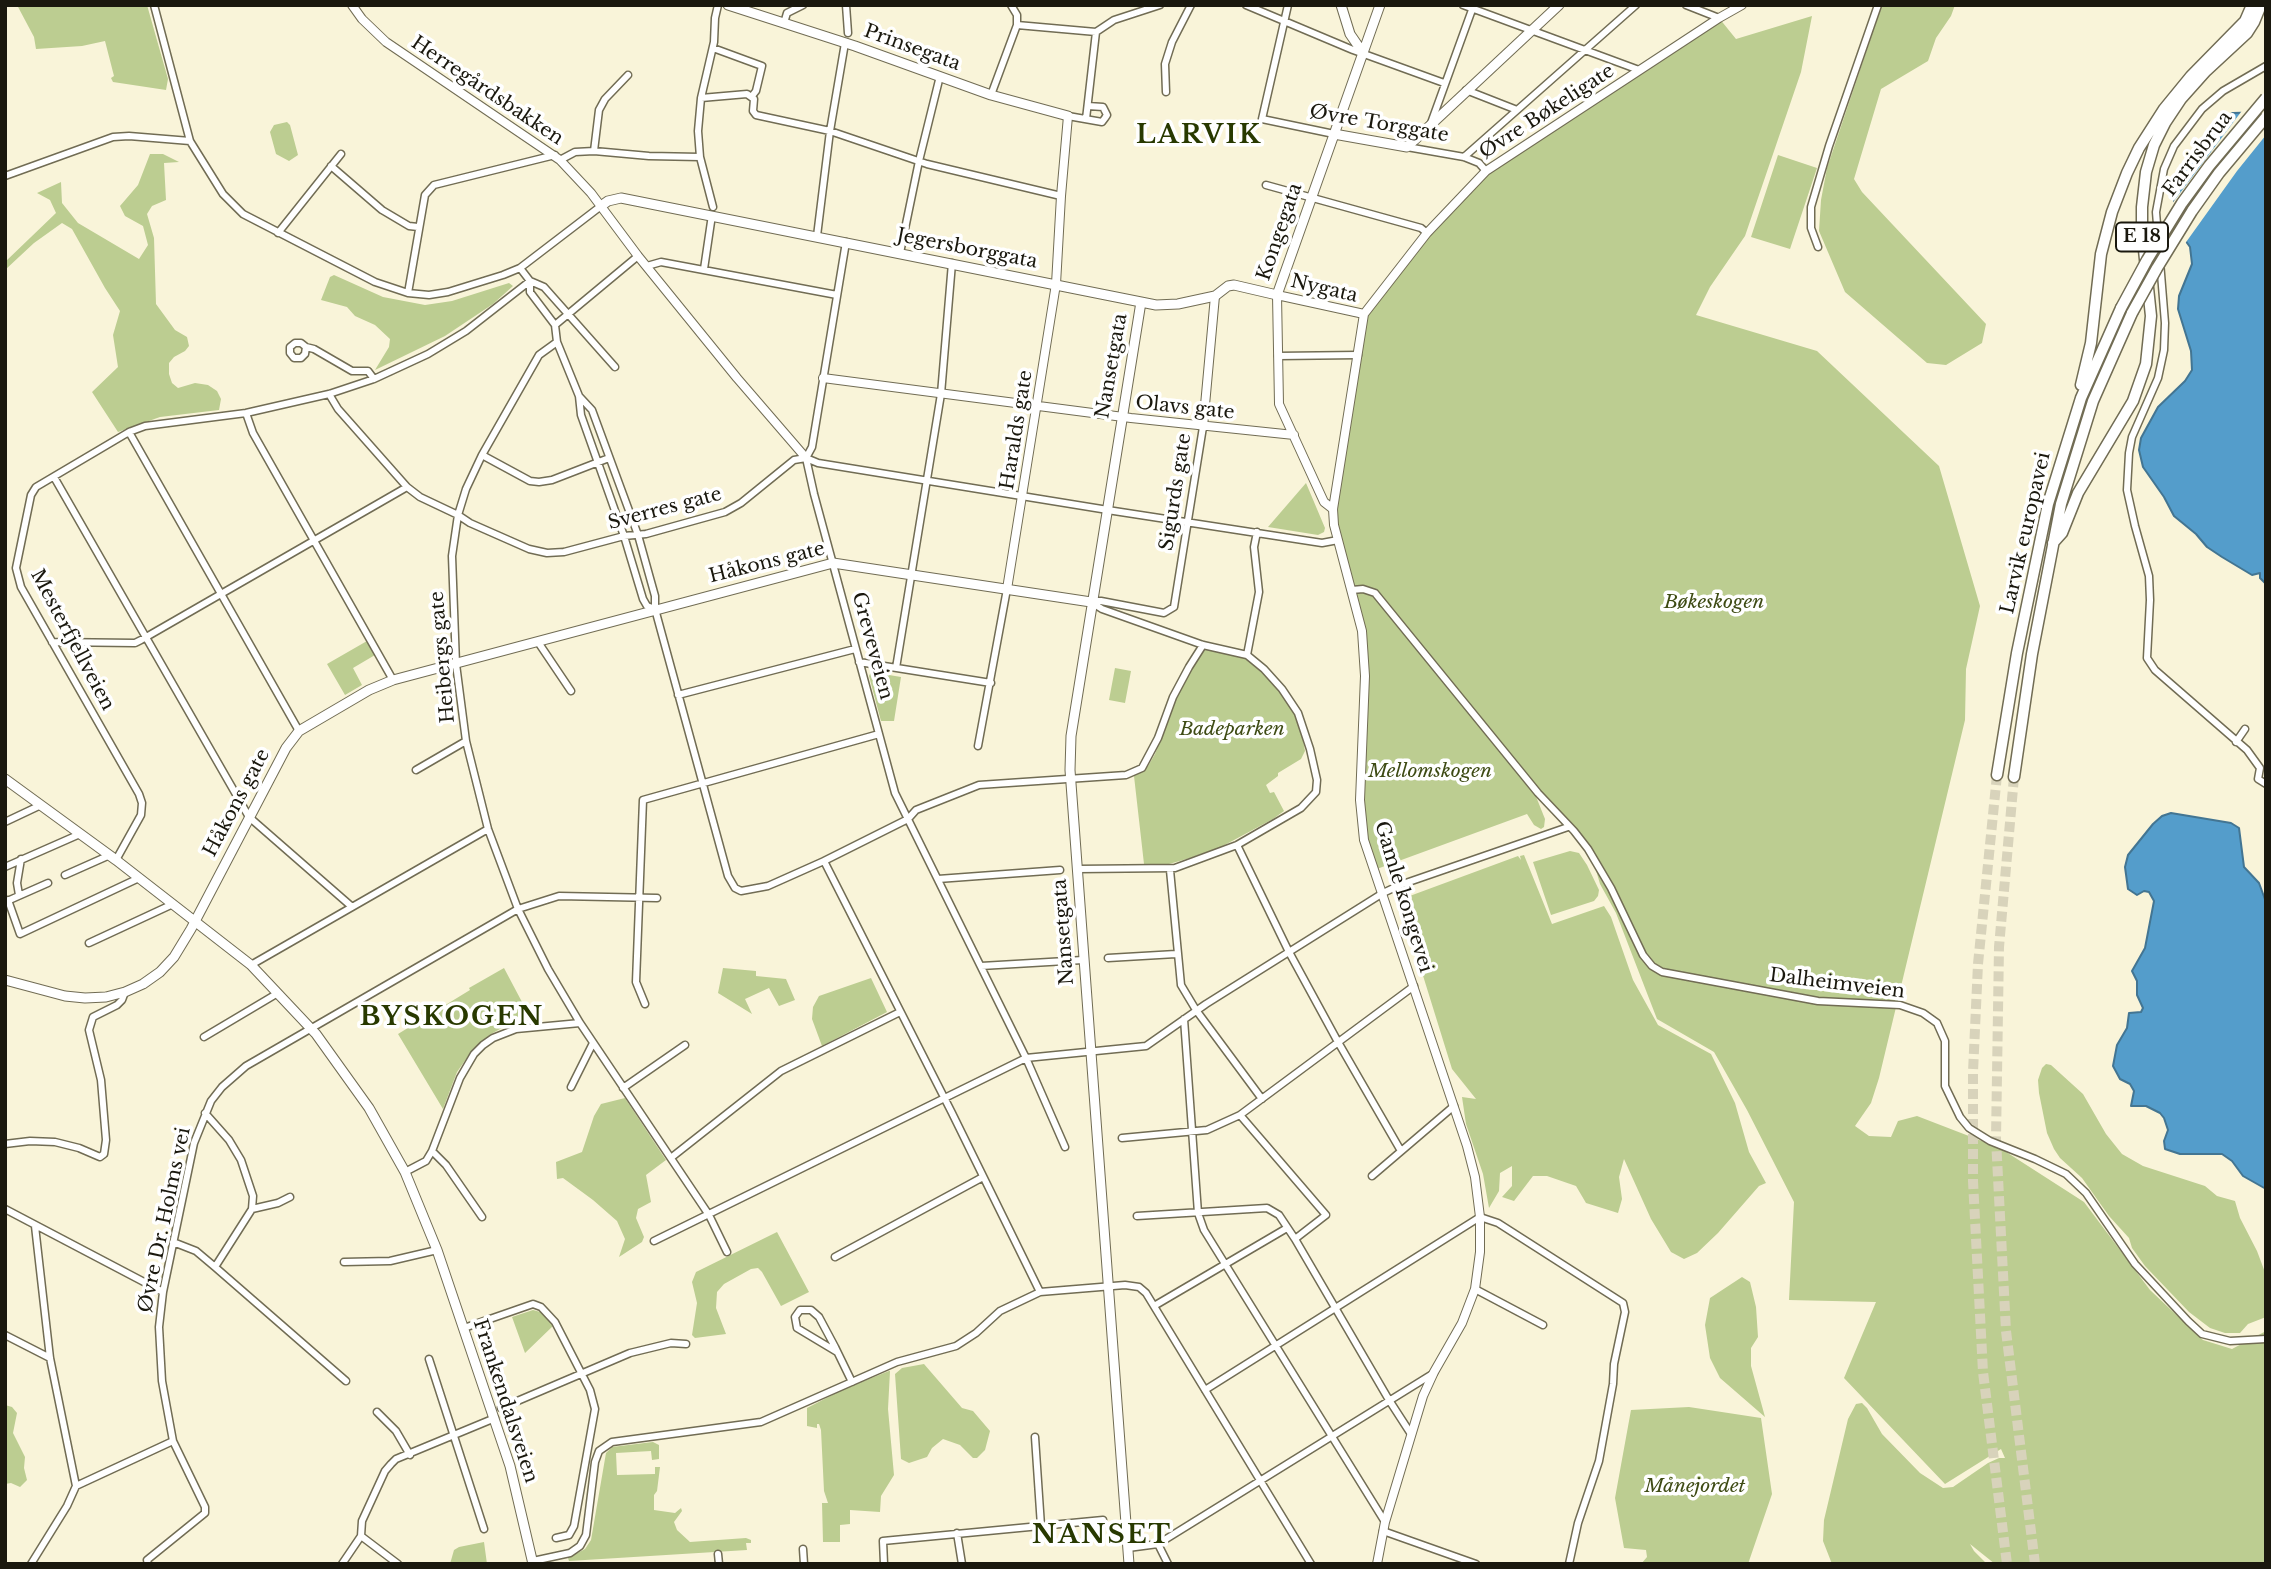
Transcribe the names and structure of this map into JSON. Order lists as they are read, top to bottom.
{
  "streets": {
    "highway": ["Farrisbrua", "E 18", "Larvik europavei"],
    "main road": [
      "Prinsegata",
      "Øvre Torggate",
      "Kongegata",
      "Jegersborggata",
      "Nansetgata",
      "Håkons gate",
      "Frankendalsveien"
    ],
    "street": [
      "Herregårdsbakken",
      "Øvre Bøkeligate",
      "Nygata",
      "Olavs gate",
      "Haralds gate",
      "Sigurds gate",
      "Sverres gate",
      "Mesterfjellveien",
      "Greveveien",
      "Heibergs gate",
      "Gamle kongevei",
      "Dalheimveien",
      "Øvre Dr. Holms vei"
    ]
  },
  "crossings": [
    ["Prinsegata", "Haralds gate"],
    ["Herregårdsbakken", "Greveveien"],
    ["Øvre Bøkeligate", "Øvre Torggate"],
    ["Øvre Bøkeligate", "Kongegata"],
    ["Øvre Bøkeligate", "Nygata"],
    ["Øvre Bøkeligate", "Gamle kongevei"],
    ["Øvre Torggate", "Kongegata"],
    ["Farrisbrua", "Larvik europavei"],
    ["Kongegata", "Jegersborggata"],
    ["Kongegata", "Nygata"],
    ["Kongegata", "Olavs gate"],
    ["Kongegata", "Gamle kongevei"],
    ["E 18", "Larvik europavei"],
    ["Jegersborggata", "Nygata"],
    ["Jegersborggata", "Nansetgata"],
    ["Jegersborggata", "Haralds gate"],
    ["Jegersborggata", "Sigurds gate"],
    ["Jegersborggata", "Greveveien"],
    ["Nansetgata", "Olavs gate"],
    ["Nansetgata", "Sigurds gate"],
    ["Nansetgata", "Håkons gate"],
    ["Olavs gate", "Haralds gate"],
    ["Olavs gate", "Sigurds gate"],
    ["Haralds gate", "Håkons gate"],
    ["Sigurds gate", "Håkons gate"],
    ["Sverres gate", "Mesterfjellveien"],
    ["Sverres gate", "Greveveien"],
    ["Sverres gate", "Heibergs gate"],
    ["Håkons gate", "Greveveien"],
    ["Håkons gate", "Heibergs gate"],
    ["Håkons gate", "Frankendalsveien"],
    ["Mesterfjellveien", "Frankendalsveien"],
    ["Heibergs gate", "Øvre Dr. Holms vei"],
    ["Gamle kongevei", "Dalheimveien"],
    ["Øvre Dr. Holms vei", "Frankendalsveien"]
  ],
  "districts": ["LARVIK", "BYSKOGEN", "NANSET"],
  "parks": [
    "Bøkeskogen",
    "Badeparken",
    "Mellomskogen",
    "Månejordet"
  ]
}
